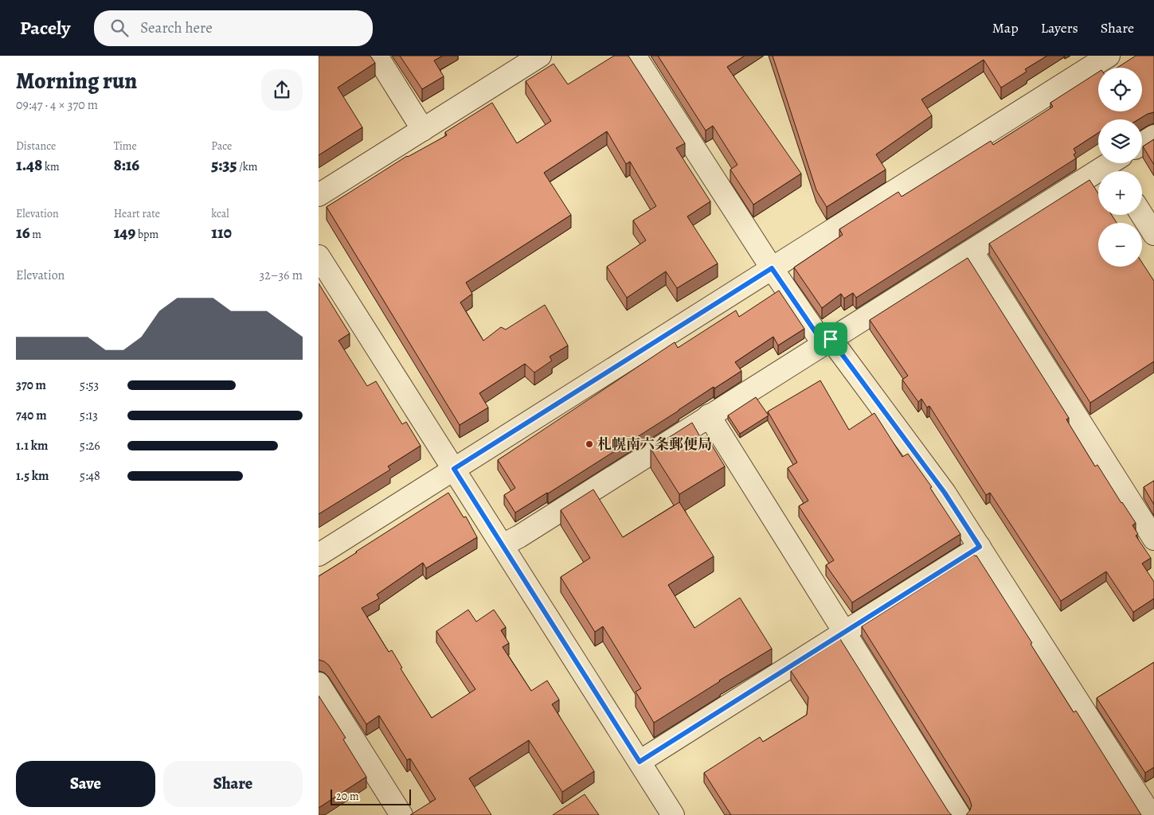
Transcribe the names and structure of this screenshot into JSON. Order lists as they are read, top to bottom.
{
  "places": ["札幌南六条郵便局"],
  "scale_bar": "20 m",
  "page": {
    "header": "Pacely",
    "search": "Search here",
    "nav": ["Map", "Layers", "Share"],
    "heading": ["Morning run", "09:47 · 4 × 370 m"],
    "map_buttons": ["+", "−"],
    "stats": [
      ["Distance", "1.48 km"],
      ["Time", "8:16"],
      ["Pace", "5:35 /km"],
      ["Elevation", "16 m"],
      ["Heart rate", "149 bpm"],
      ["kcal", "110"]
    ],
    "chart": ["Elevation", "32–36 m"],
    "list": [
      {
        "name": "370 m",
        "note": "5:53"
      },
      {
        "name": "740 m",
        "note": "5:13"
      },
      {
        "name": "1.1 km",
        "note": "5:26"
      },
      {
        "name": "1.5 km",
        "note": "5:48"
      }
    ],
    "buttons": ["Save", "Share"],
    "scale": "20 m"
  }
}
